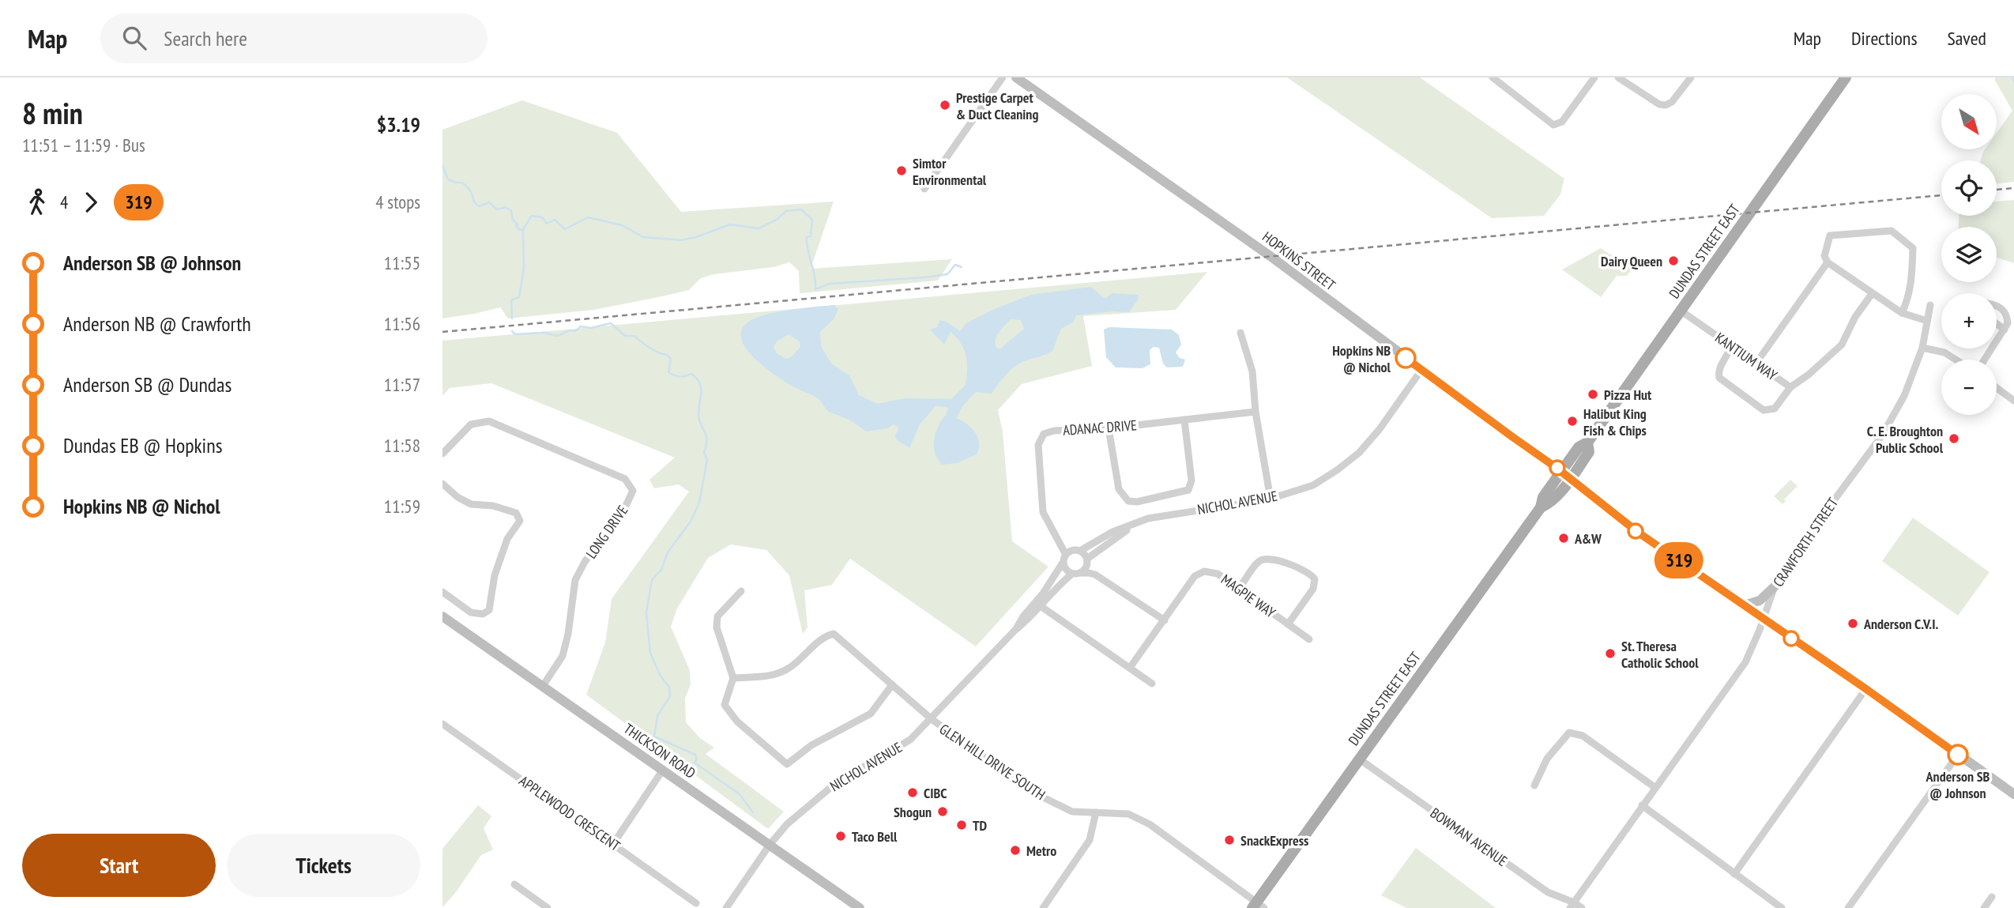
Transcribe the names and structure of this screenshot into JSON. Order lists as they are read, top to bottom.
{
  "streets": {
    "main road": ["DUNDAS STREET EAST", "HOPKINS STREET", "THICKSON ROAD"],
    "street": [
      "KANTIUM WAY",
      "ADANAC DRIVE",
      "NICHOL AVENUE",
      "LONG DRIVE",
      "CRAWFORTH STREET",
      "MAGPIE WAY",
      "GLEN HILL DRIVE SOUTH",
      "APPLEWOOD CRESCENT",
      "BOWMAN AVENUE"
    ]
  },
  "crossings": [
    ["DUNDAS STREET EAST", "HOPKINS STREET"],
    ["DUNDAS STREET EAST", "KANTIUM WAY"],
    ["DUNDAS STREET EAST", "GLEN HILL DRIVE SOUTH"],
    ["DUNDAS STREET EAST", "BOWMAN AVENUE"],
    ["HOPKINS STREET", "NICHOL AVENUE"],
    ["HOPKINS STREET", "CRAWFORTH STREET"],
    ["ADANAC DRIVE", "NICHOL AVENUE"],
    ["NICHOL AVENUE", "THICKSON ROAD"],
    ["NICHOL AVENUE", "GLEN HILL DRIVE SOUTH"],
    ["LONG DRIVE", "THICKSON ROAD"],
    ["CRAWFORTH STREET", "BOWMAN AVENUE"]
  ],
  "places": [
    "Prestige Carpet & Duct Cleaning",
    "Simtor Environmental",
    "Dairy Queen",
    "Hopkins NB @ Nichol",
    "Pizza Hut",
    "Halibut King Fish & Chips",
    "C. E. Broughton Public School",
    "A&W",
    "Anderson C.V.I.",
    "St. Theresa Catholic School",
    "Anderson SB @ Johnson",
    "CIBC",
    "Shogun",
    "TD",
    "Taco Bell",
    "SnackExpress",
    "Metro"
  ],
  "lines": ["bus line 319"],
  "north": "bottom right",
  "page": {
    "header": "Map",
    "search": "Search here",
    "nav": ["Map", "Directions", "Saved"],
    "heading": ["8 min", "11:51 – 11:59 · Bus", "$3.19"],
    "on_map": "319",
    "map_buttons": ["+", "−"],
    "legs": ["4", "319", "4 stops"],
    "list": [
      {
        "name": "Anderson SB @ Johnson",
        "value": "11:55"
      },
      {
        "name": "Anderson NB @ Crawforth",
        "value": "11:56"
      },
      {
        "name": "Anderson SB @ Dundas",
        "value": "11:57"
      },
      {
        "name": "Dundas EB @ Hopkins",
        "value": "11:58"
      },
      {
        "name": "Hopkins NB @ Nichol",
        "value": "11:59"
      }
    ],
    "buttons": ["Start", "Tickets"]
  }
}
